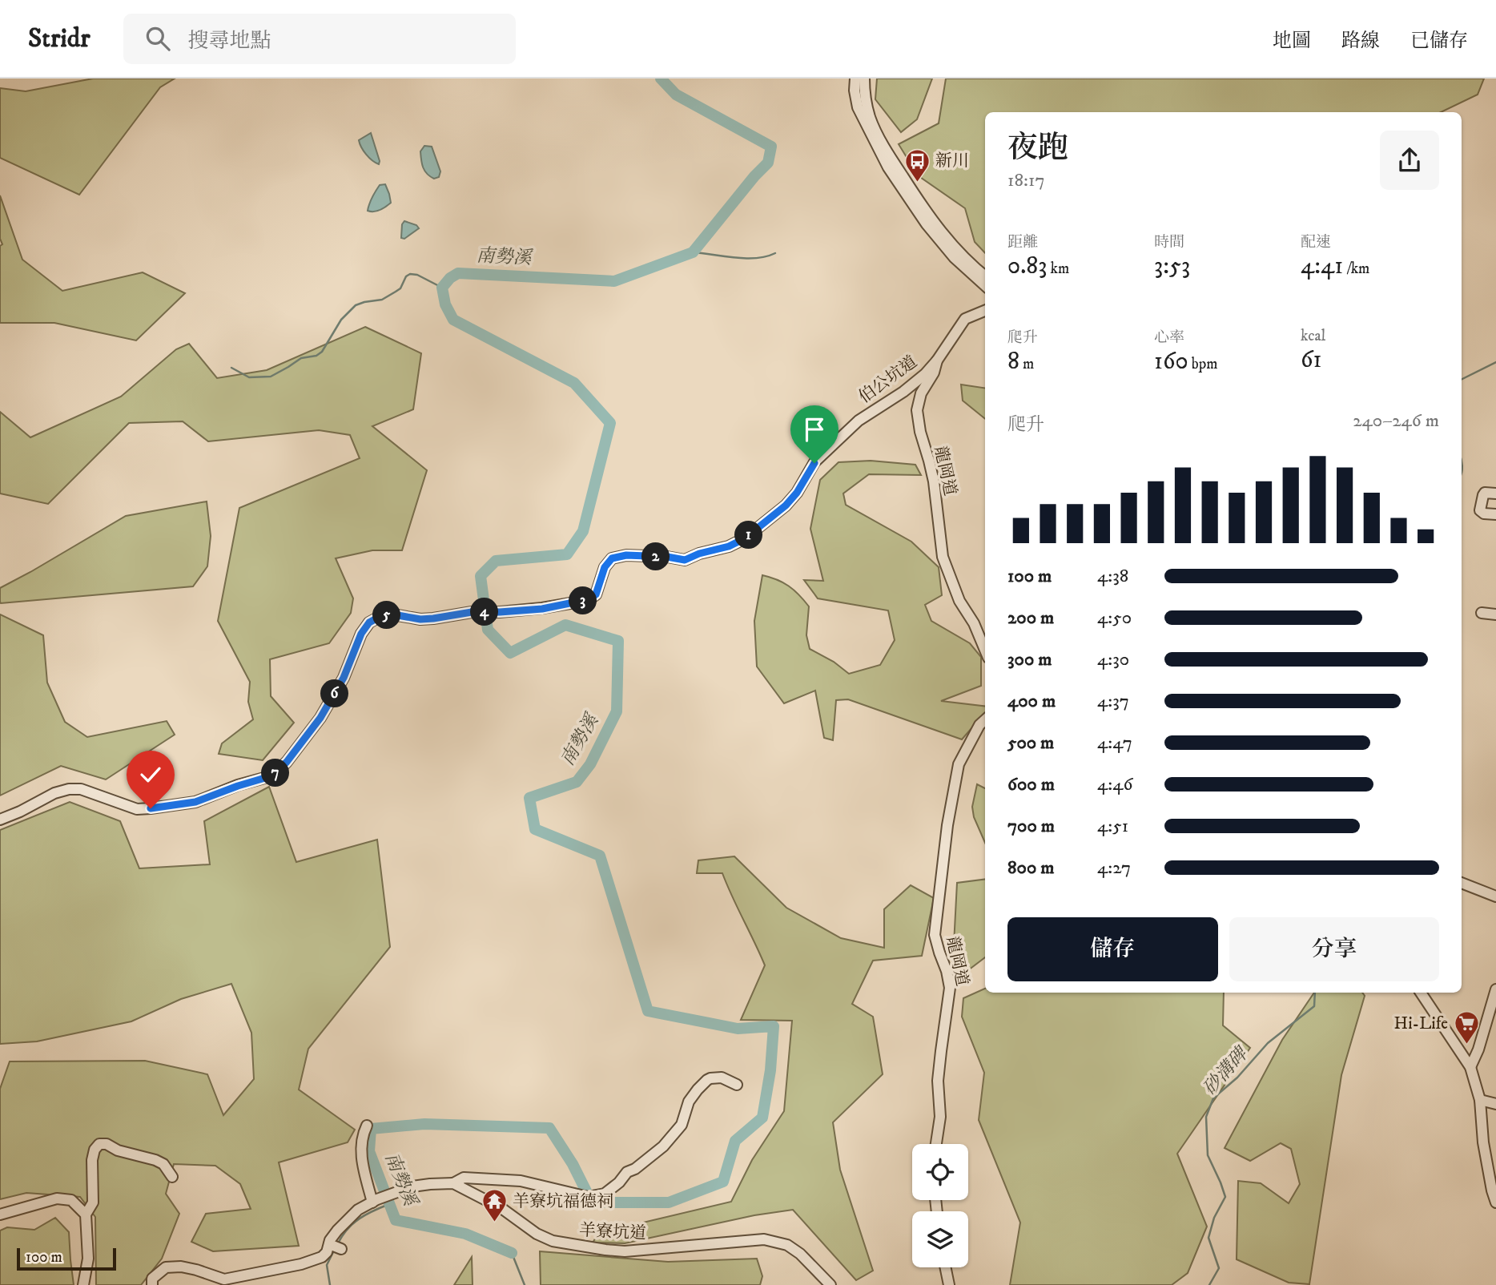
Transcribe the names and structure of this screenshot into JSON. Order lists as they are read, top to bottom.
{
  "streets": {
    "street": ["伯公坑道", "龍岡道", "羊寮坑道"]
  },
  "crossings": [
    ["伯公坑道", "龍岡道"]
  ],
  "water": ["南勢溪", "砂溝碑"],
  "places": {
    "bus stop": ["新川"],
    "supermarket": ["Hi-Life"],
    "temple": ["羊寮坑福德祠"]
  },
  "scale_bar": "100 m",
  "page": {
    "header": "Stridr",
    "search": "搜尋地點",
    "nav": ["地圖", "路線", "已儲存"],
    "heading": ["夜跑", "18:17"],
    "stats": [
      ["距離", "0.83 km"],
      ["時間", "3:53"],
      ["配速", "4:41 /km"],
      ["爬升", "8 m"],
      ["心率", "160 bpm"],
      ["kcal", "61"]
    ],
    "chart": ["爬升", "240–246 m"],
    "pins": [
      "1",
      "2",
      "3",
      "4",
      "5",
      "6",
      "7"
    ],
    "list": [
      {
        "name": "100 m",
        "note": "4:38"
      },
      {
        "name": "200 m",
        "note": "4:50"
      },
      {
        "name": "300 m",
        "note": "4:30"
      },
      {
        "name": "400 m",
        "note": "4:37"
      },
      {
        "name": "500 m",
        "note": "4:47"
      },
      {
        "name": "600 m",
        "note": "4:46"
      },
      {
        "name": "700 m",
        "note": "4:51"
      },
      {
        "name": "800 m",
        "note": "4:27"
      }
    ],
    "buttons": ["儲存", "分享"],
    "scale": "100 m"
  }
}
